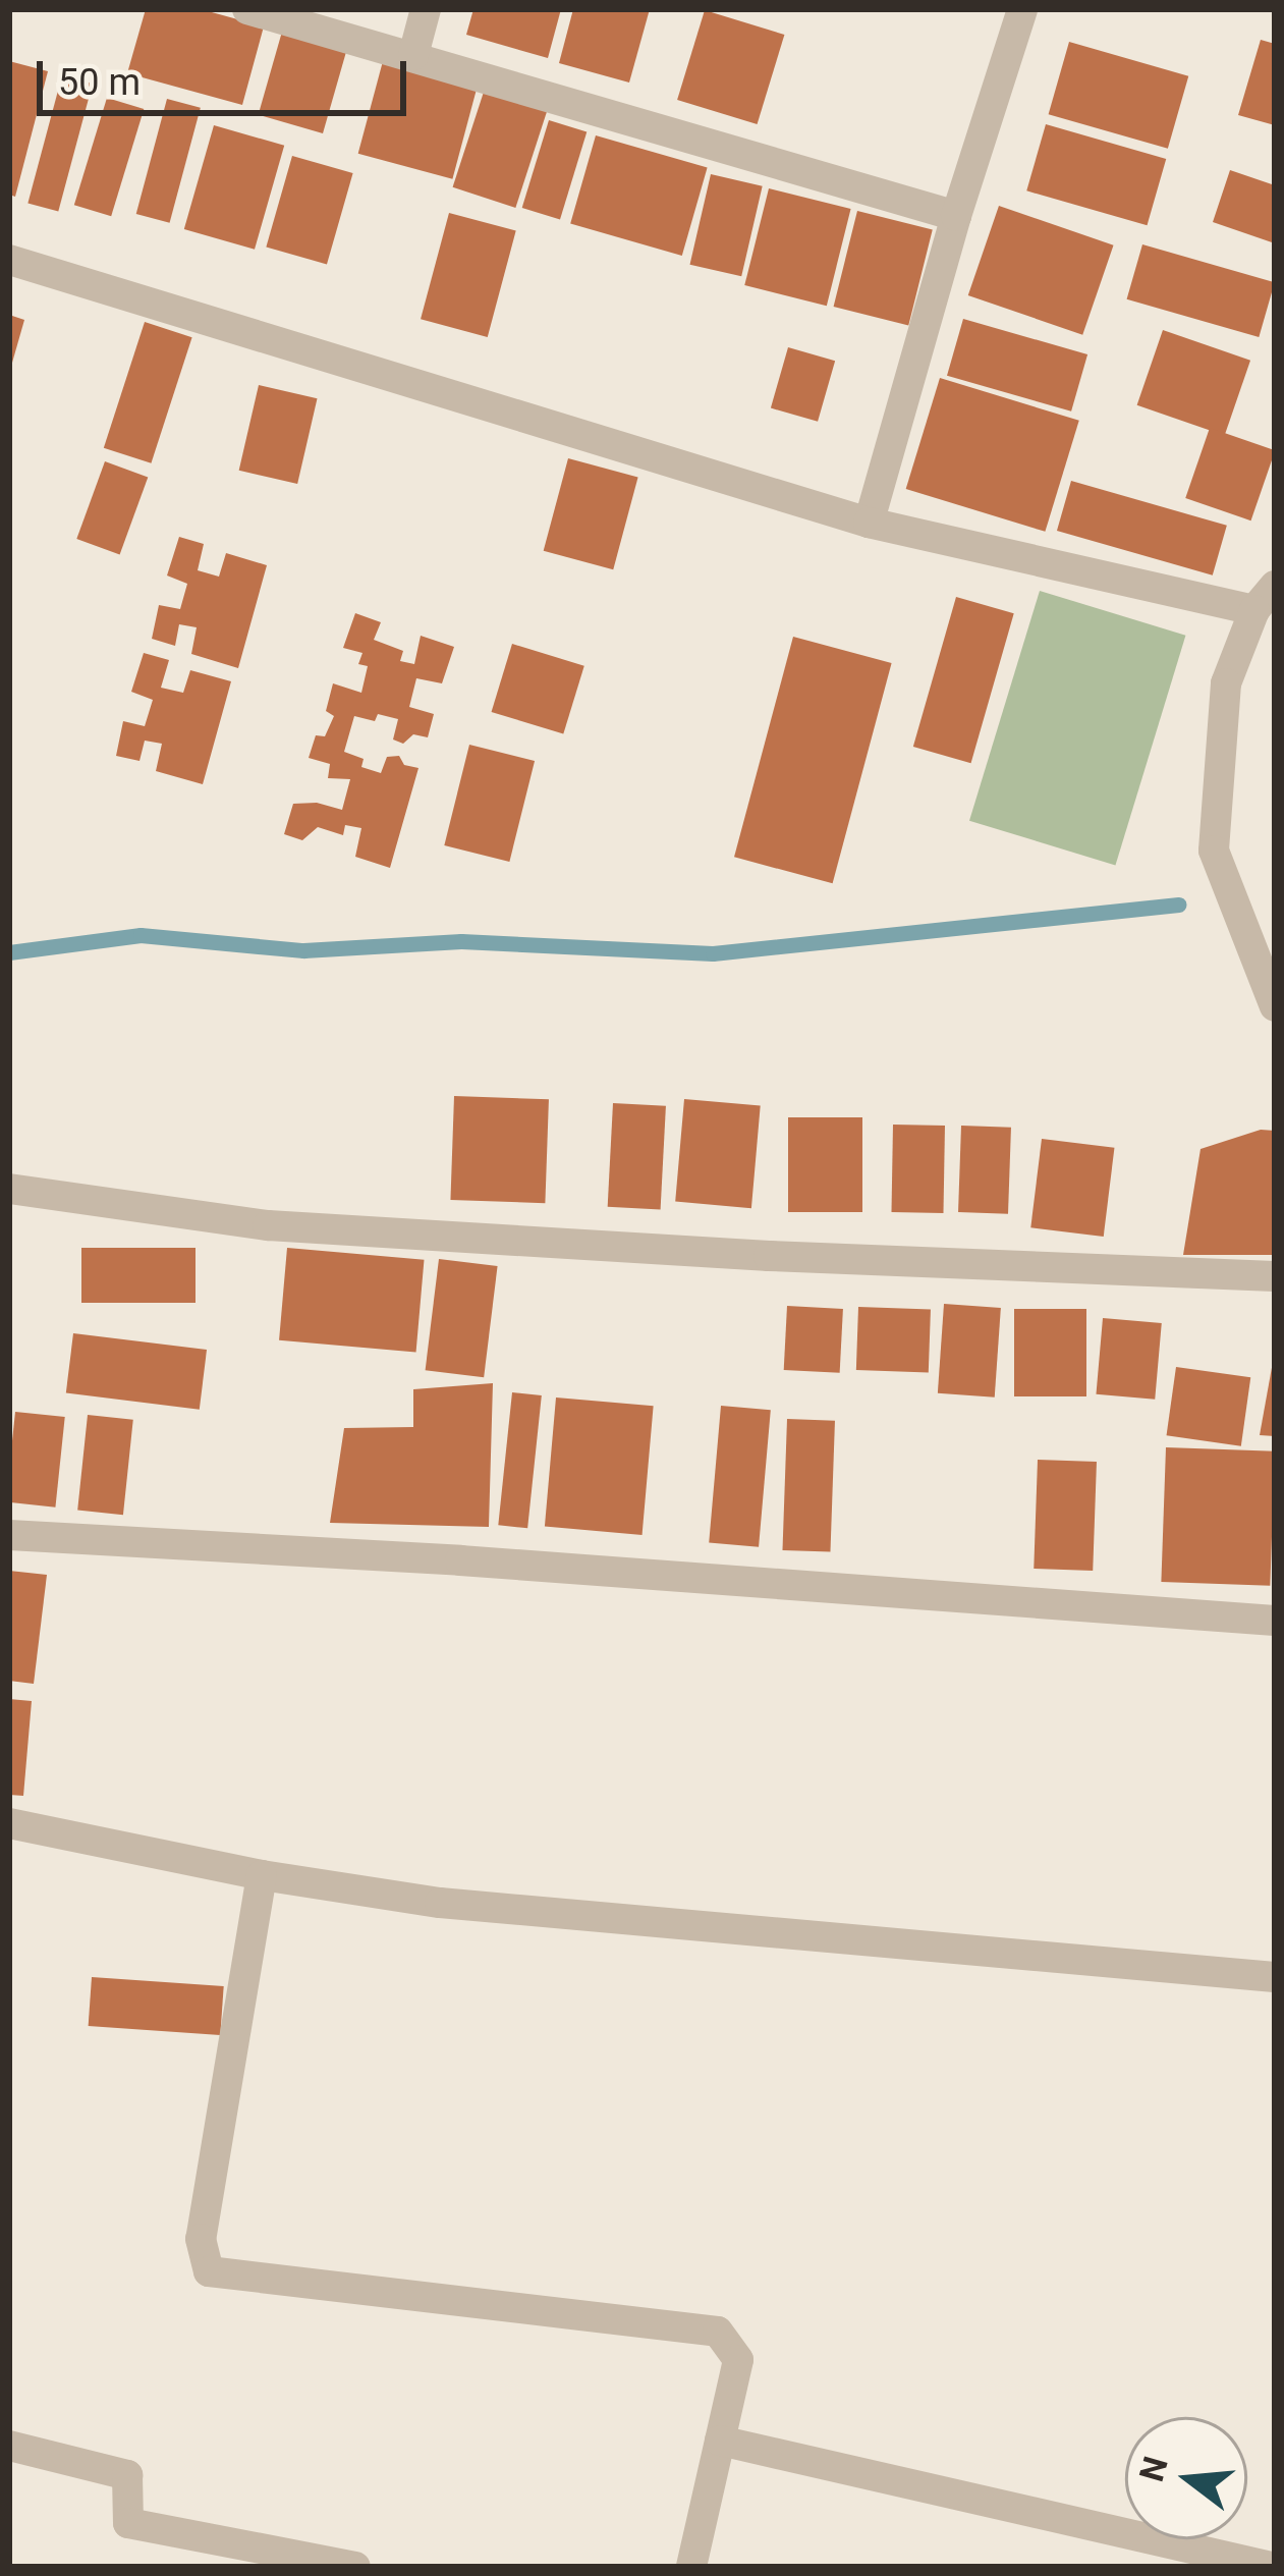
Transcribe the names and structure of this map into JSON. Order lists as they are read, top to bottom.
{
  "scale_bar": "50 m",
  "north": "left"
}
